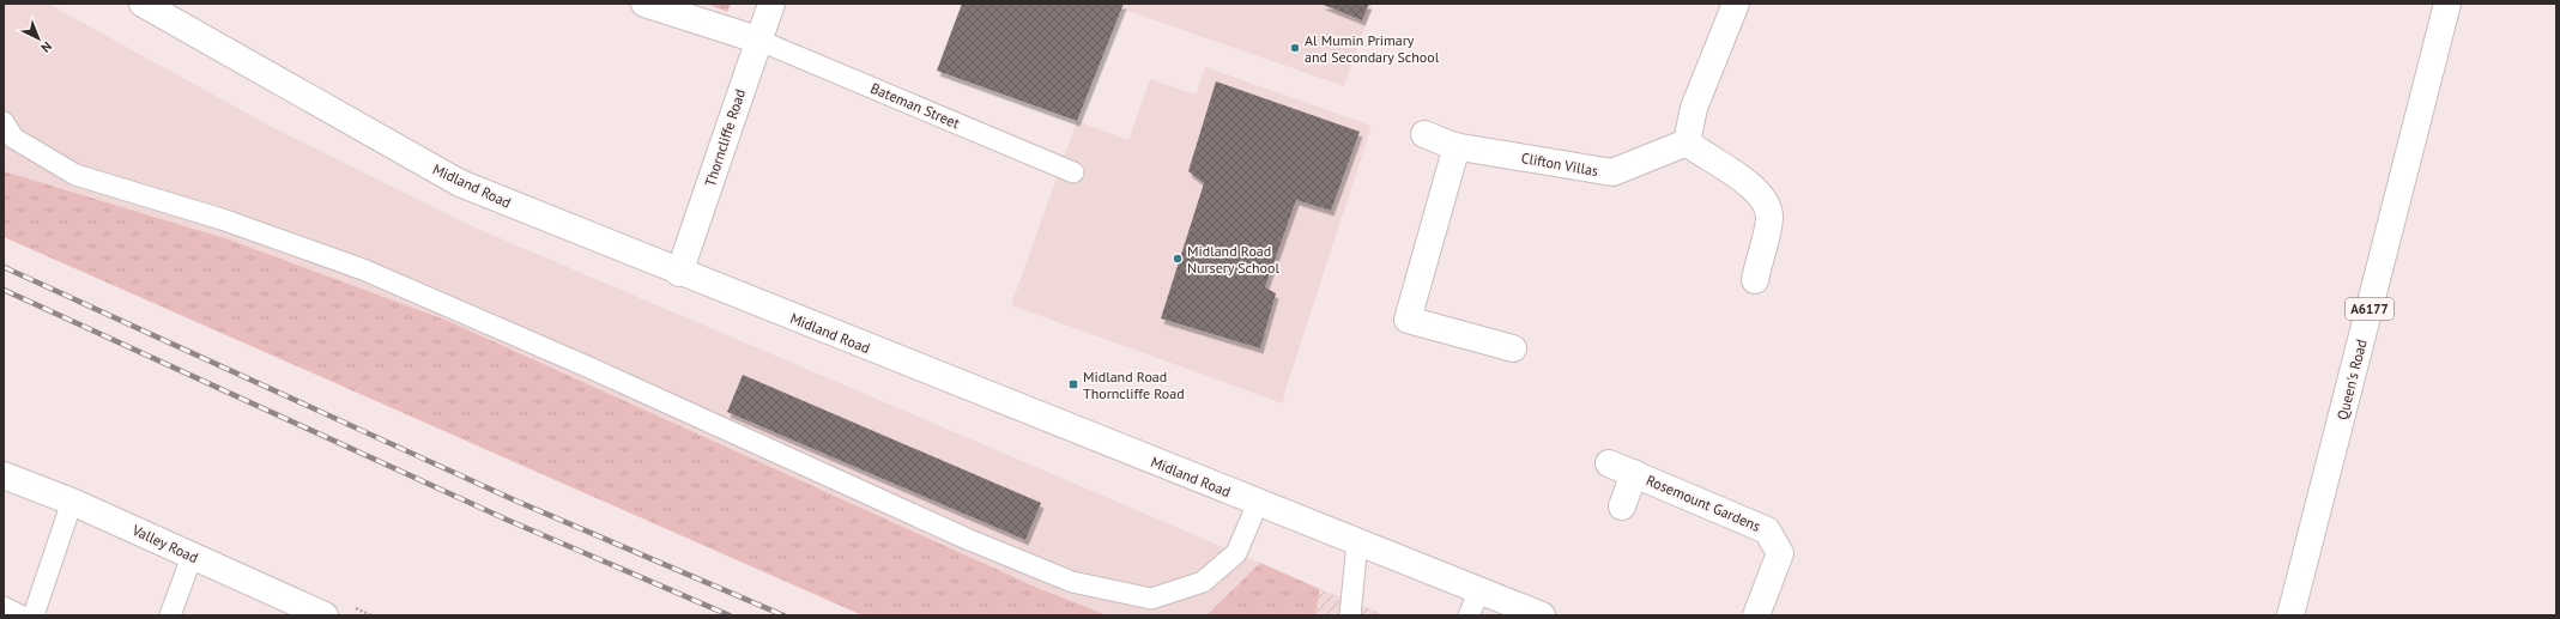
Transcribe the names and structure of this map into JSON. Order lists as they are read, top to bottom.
{
  "streets": {
    "main road": [
      "Thorncliffe Road",
      "Clifton Villas",
      "Midland Road",
      "A6177",
      "Queen's Road",
      "Rosemount Gardens",
      "Valley Road"
    ],
    "lane": ["Bateman Street"]
  },
  "crossings": [
    ["Bateman Street", "Thorncliffe Road"],
    ["Thorncliffe Road", "Midland Road"]
  ],
  "places": {
    "other": ["Al Mumin Primary and Secondary School", "Midland Road Nursery School"],
    "transit": ["Midland Road Thorncliffe Road"]
  },
  "north": "bottom right"
}
